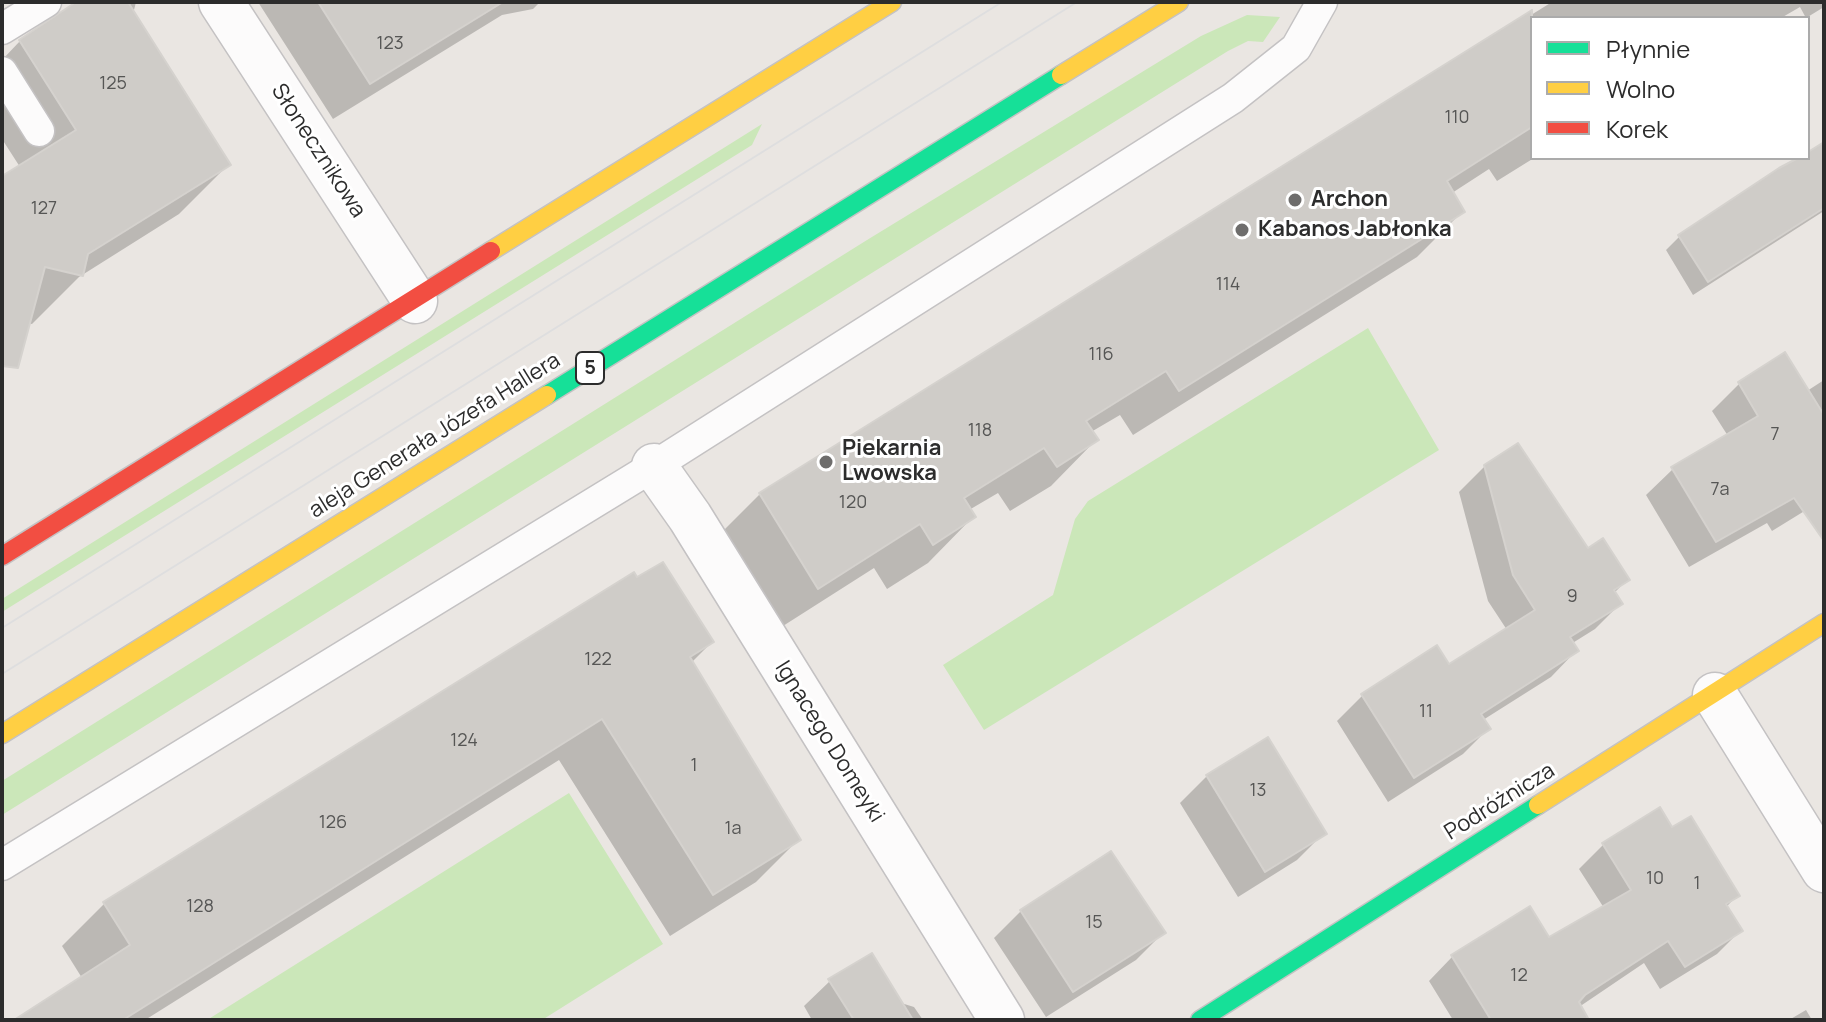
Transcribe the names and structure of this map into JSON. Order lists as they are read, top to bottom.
{
  "streets": {
    "main road": ["5", "aleja Generała Józefa Hallera", "Podróżnicza"],
    "street": ["Słonecznikowa", "Ignacego Domeyki"]
  },
  "places": ["Archon", "Kabanos Jabłonka", "Piekarnia Lwowska"],
  "house_numbers": [
    "123",
    "125",
    "110",
    "127",
    "114",
    "116",
    "118",
    "7",
    "7a",
    "120",
    "9",
    "122",
    "11",
    "124",
    "1",
    "13",
    "126",
    "1a",
    "10",
    "1",
    "128",
    "15",
    "12"
  ],
  "legend": ["Płynnie", "Wolno", "Korek"]
}
